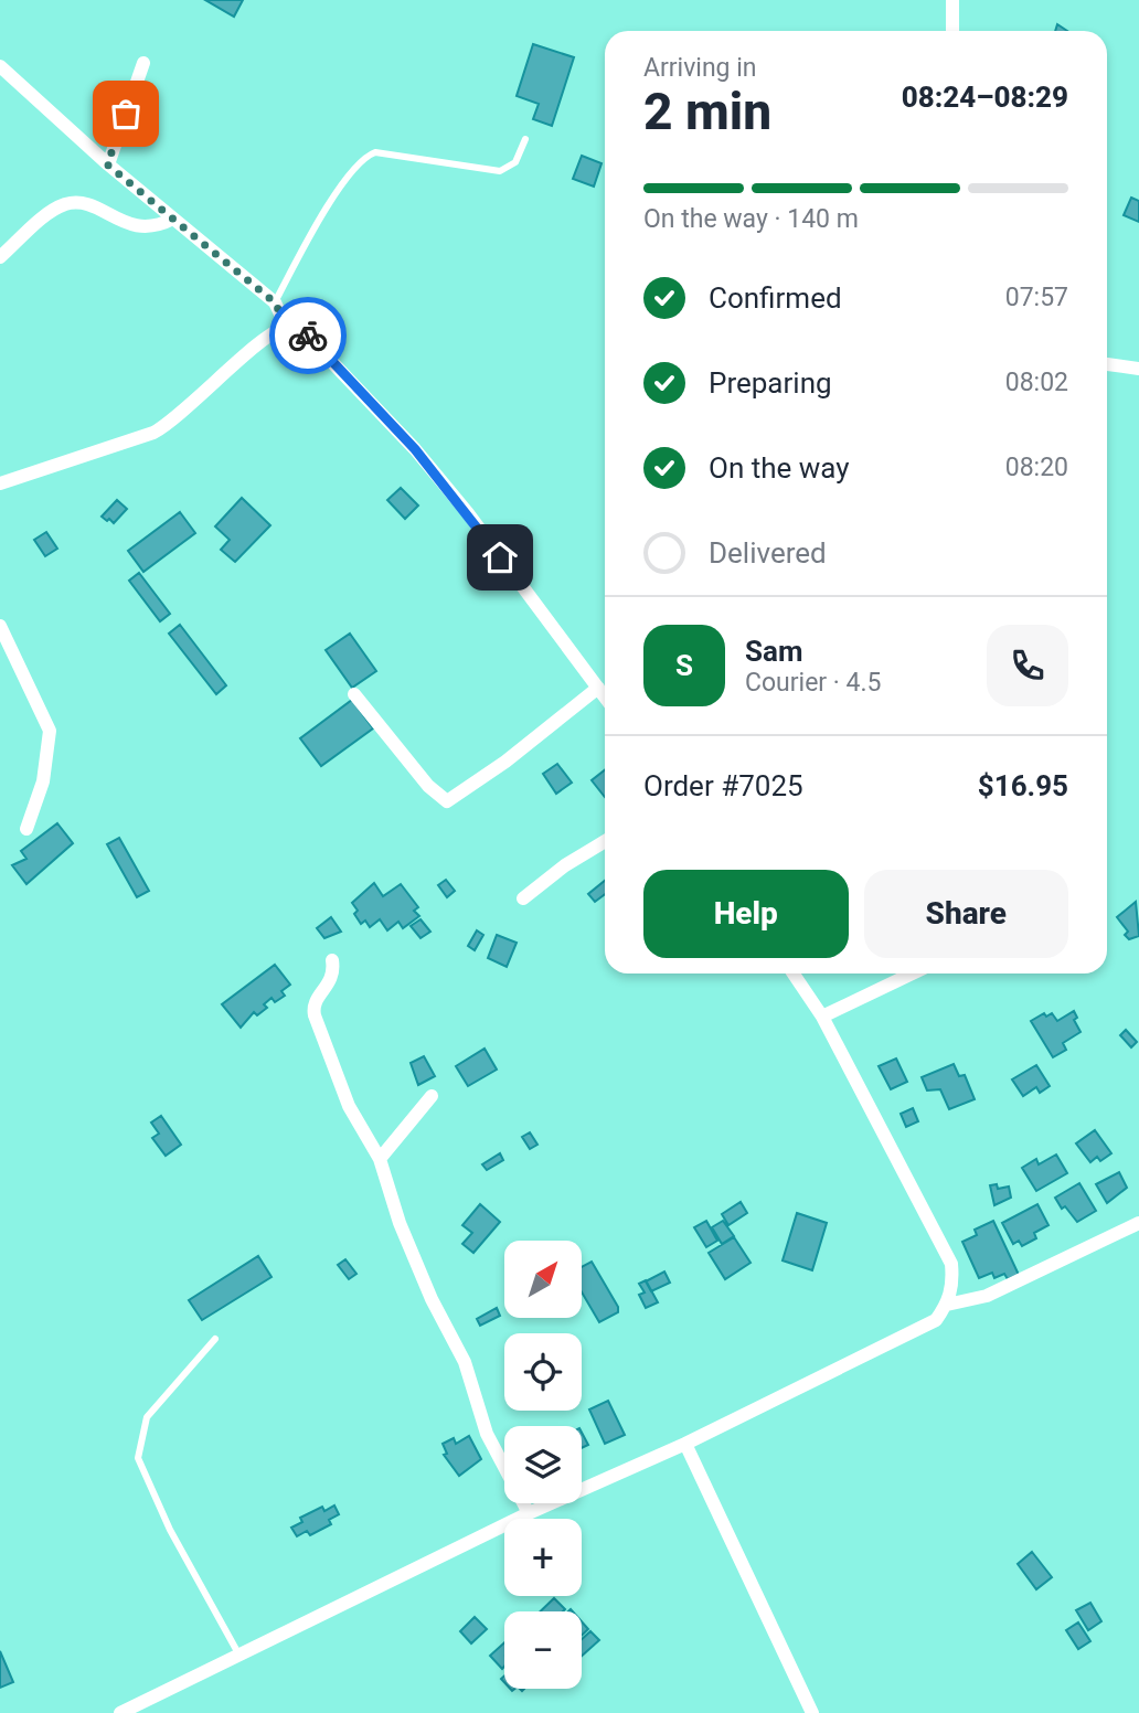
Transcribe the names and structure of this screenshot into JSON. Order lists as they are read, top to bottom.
{
  "north": "top right",
  "page": {
    "heading": ["2 min", "Arriving in", "08:24–08:29"],
    "panel": [
      "Sam",
      "Courier · 4.5",
      "Order #7025",
      "$16.95"
    ],
    "bar": "On the way · 140 m",
    "list": [
      ["Confirmed", "07:57"],
      ["Preparing", "08:02"],
      ["On the way", "08:20"],
      "Delivered"
    ],
    "round": "S",
    "buttons": ["Help", "Share"],
    "map_buttons": ["+", "−"]
  }
}
